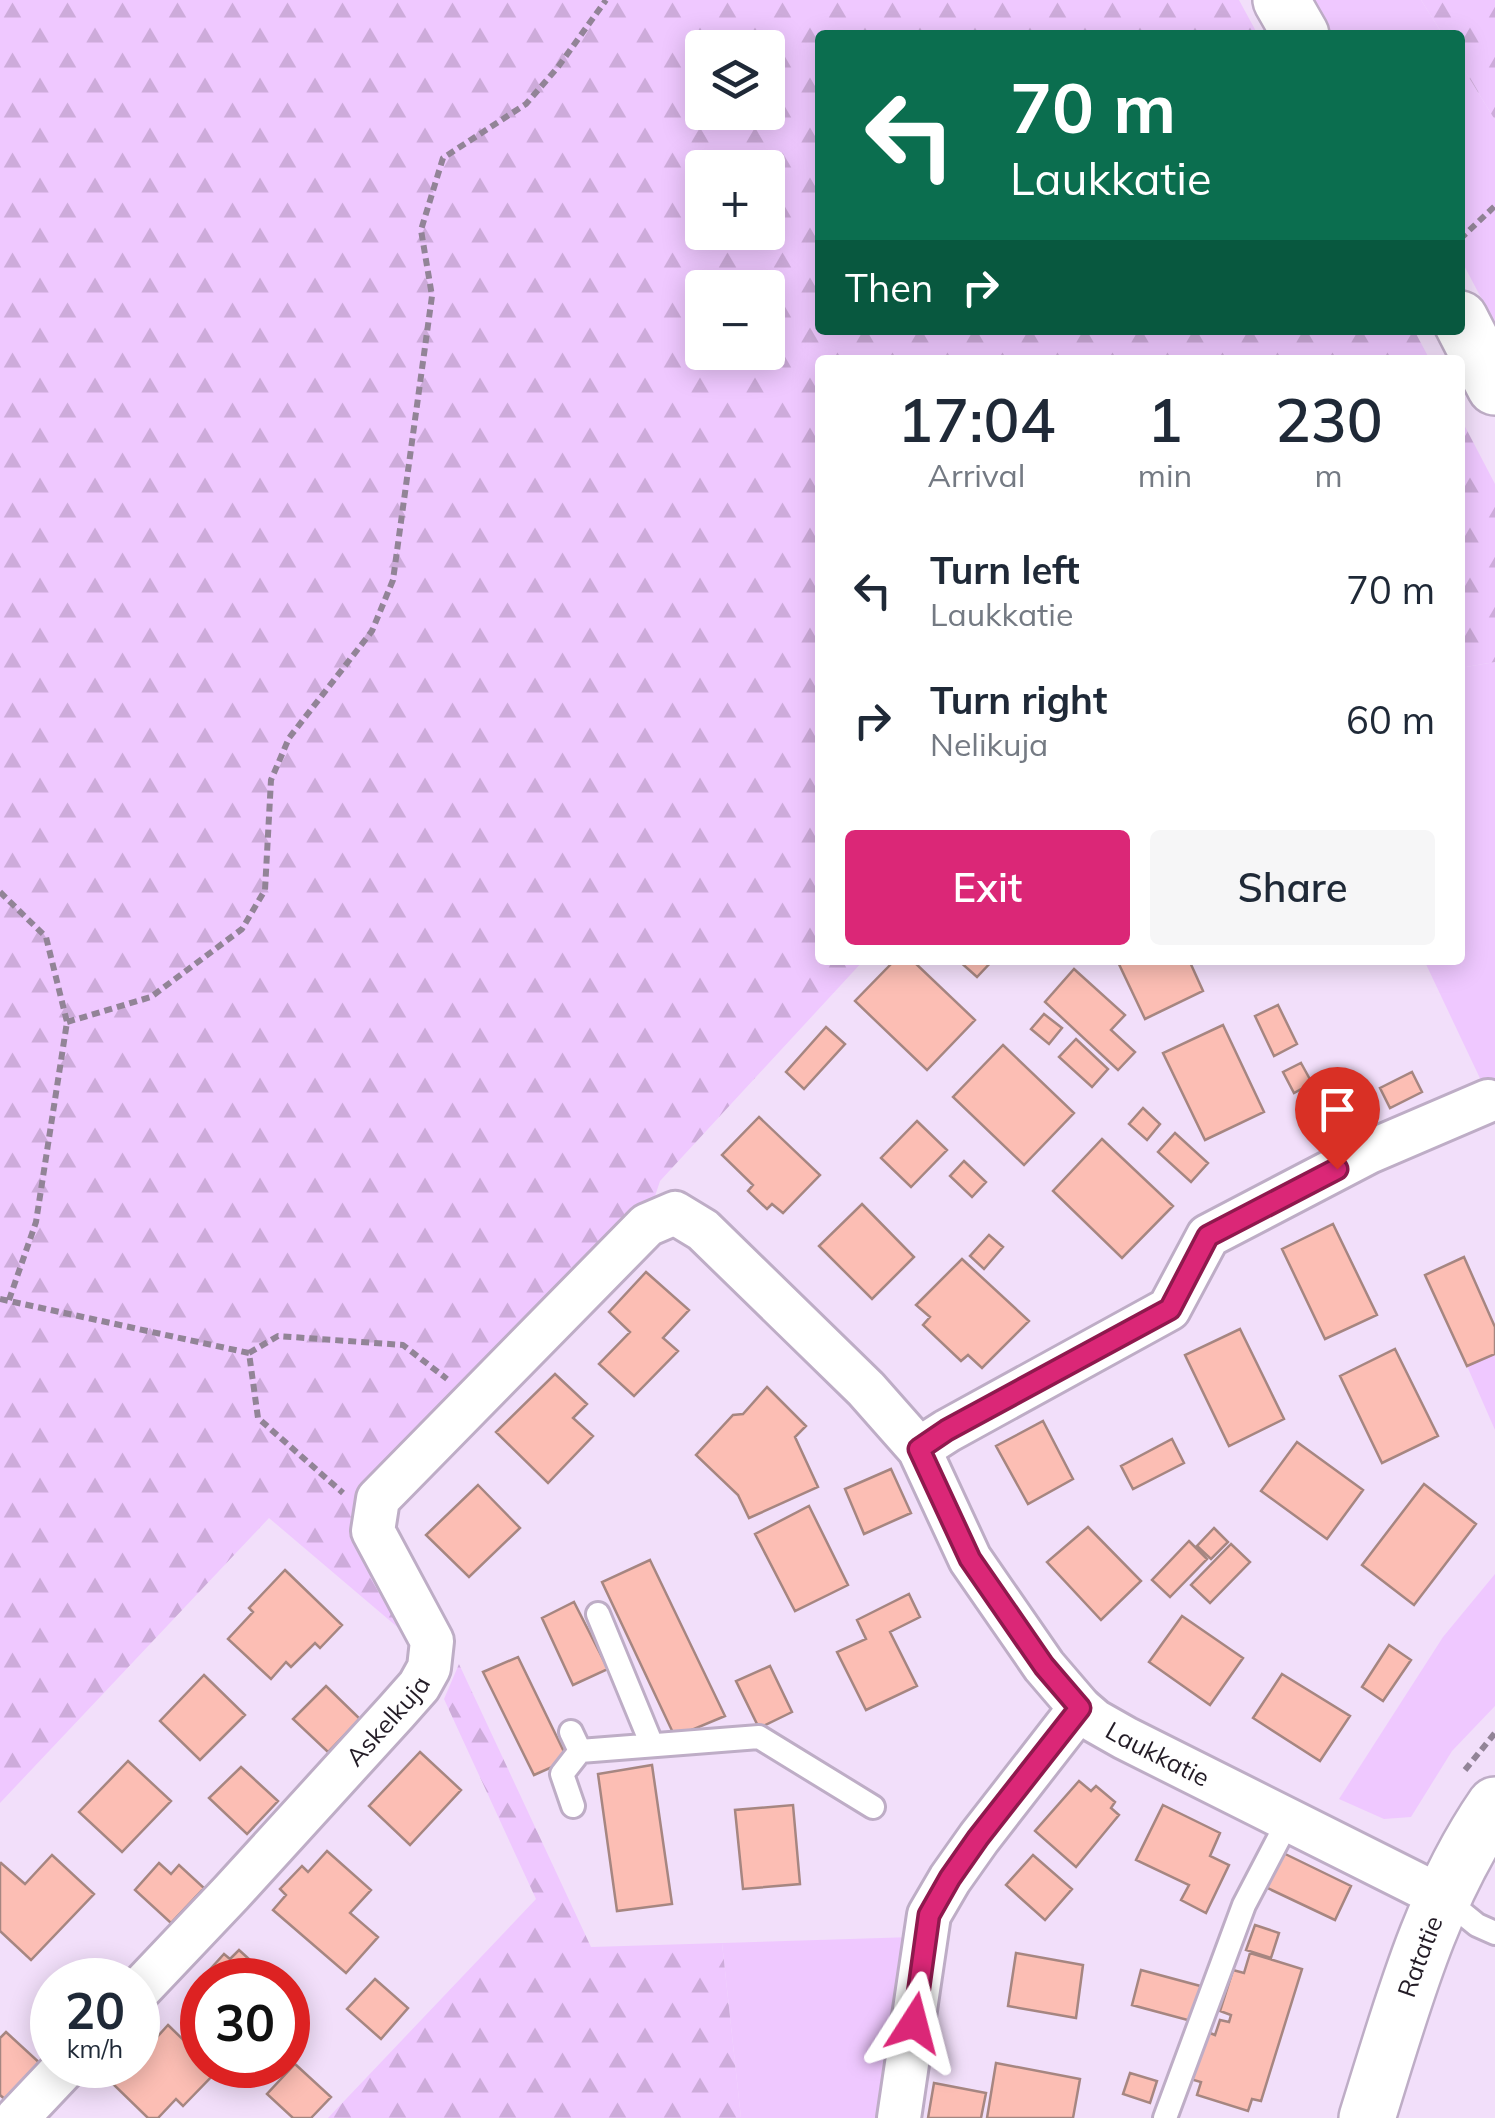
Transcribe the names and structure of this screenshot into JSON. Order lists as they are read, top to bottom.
{
  "streets": {
    "street": ["Askelkuja", "Laukkatie", "Ratatie"]
  },
  "crossings": [
    ["Laukkatie", "Ratatie"]
  ],
  "page": {
    "map_buttons": ["+", "−"],
    "turn": ["70 m", "Laukkatie"],
    "then": "Then",
    "eta": [
      "17:04",
      "Arrival",
      "1",
      "min",
      "230",
      "m"
    ],
    "list": [
      {
        "name": "Turn left",
        "note": "Laukkatie",
        "value": "70 m"
      },
      {
        "name": "Turn right",
        "note": "Nelikuja",
        "value": "60 m"
      }
    ],
    "buttons": ["Exit", "Share"],
    "speed": "20 km/h",
    "limit": "30"
  }
}
